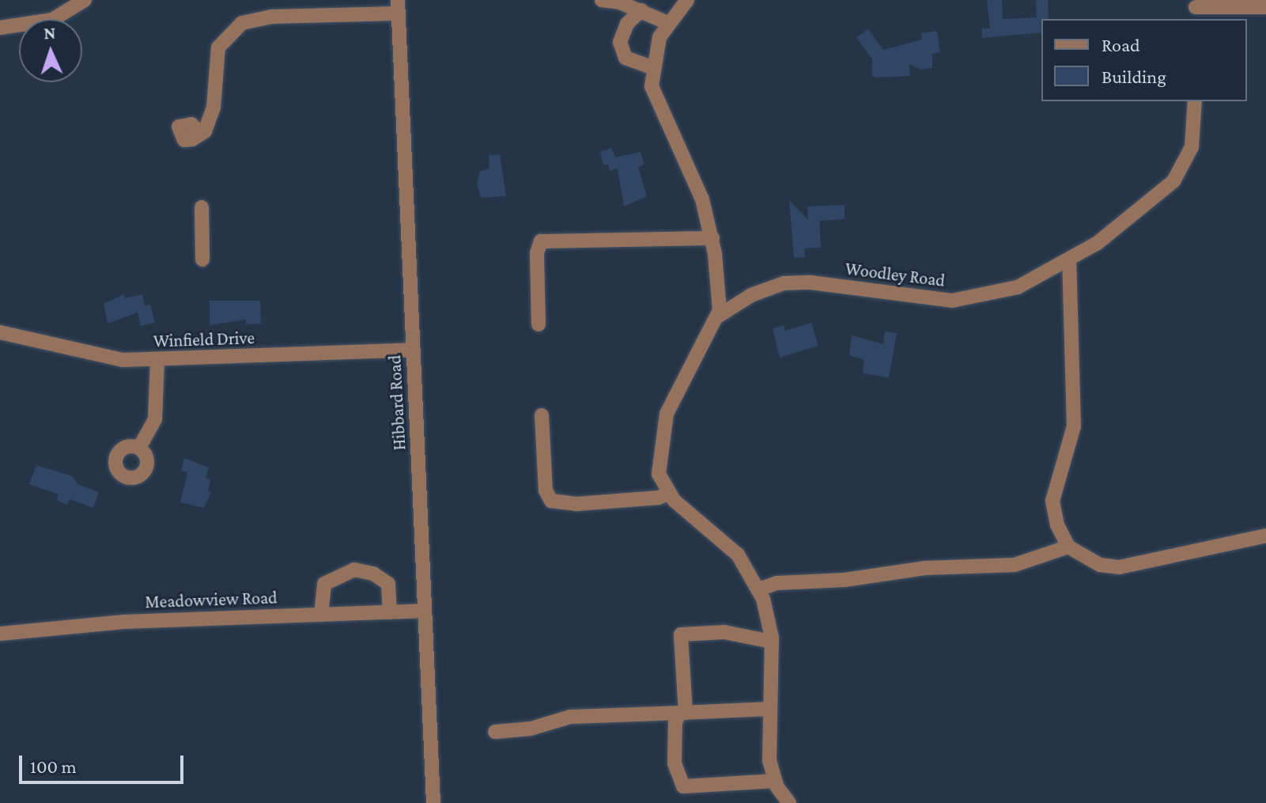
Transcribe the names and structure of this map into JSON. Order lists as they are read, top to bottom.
{
  "streets": {
    "street": [
      "Woodley Road",
      "Winfield Drive",
      "Hibbard Road",
      "Meadowview Road"
    ]
  },
  "crossings": [
    ["Winfield Drive", "Hibbard Road"],
    ["Hibbard Road", "Meadowview Road"]
  ],
  "legend": ["Road", "Building"],
  "scale_bar": "100 m",
  "north": "top"
}
